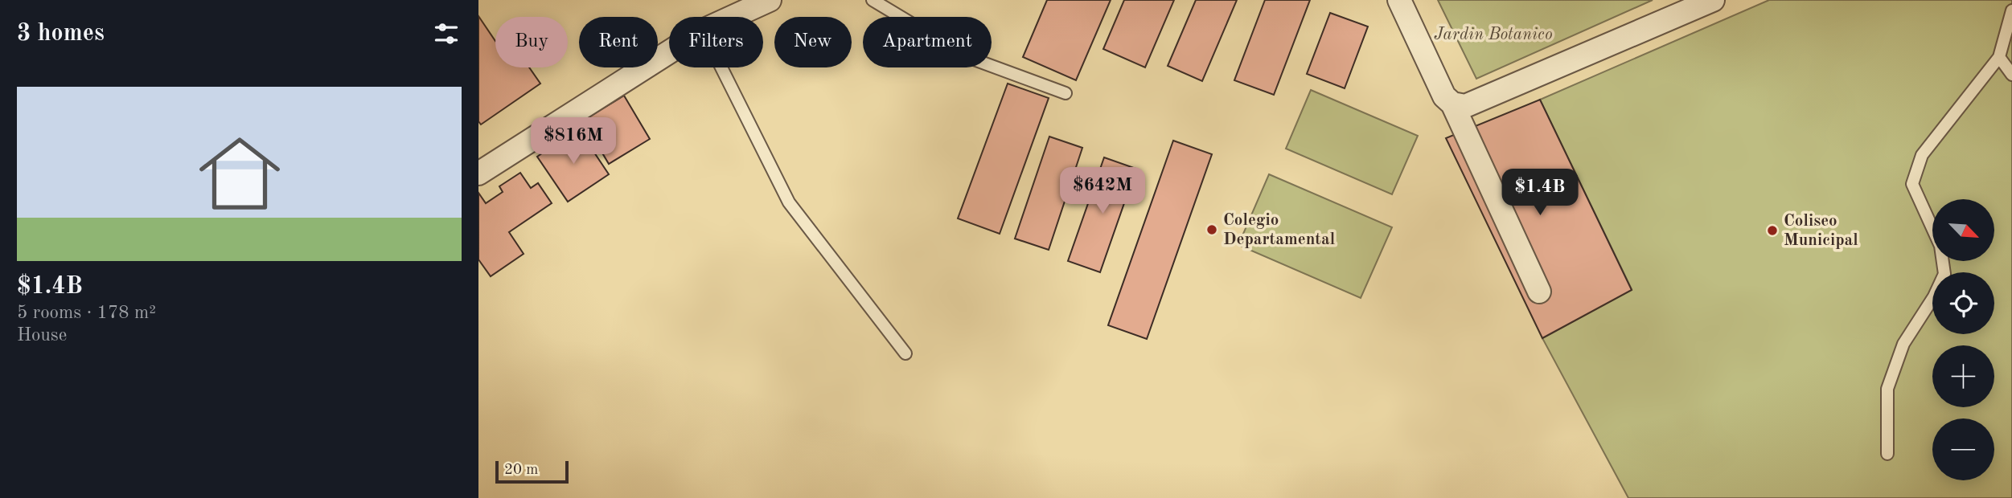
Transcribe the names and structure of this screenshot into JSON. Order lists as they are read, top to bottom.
{
  "parks": ["Jardin Botanico"],
  "places": ["Colegio Departamental", "Coliseo Municipal"],
  "scale_bar": "20 m",
  "north": "bottom right",
  "page": {
    "heading": "3 homes",
    "chip": [
      "Buy",
      "Rent",
      "Filters",
      "New",
      "Apartment"
    ],
    "list": [
      {
        "name": "$1.4B",
        "note": "5 rooms · 178 m² · House"
      }
    ],
    "price": ["$816M", "$642M", "$1.4B"],
    "map_buttons": ["+", "−"],
    "scale": "20 m"
  }
}
